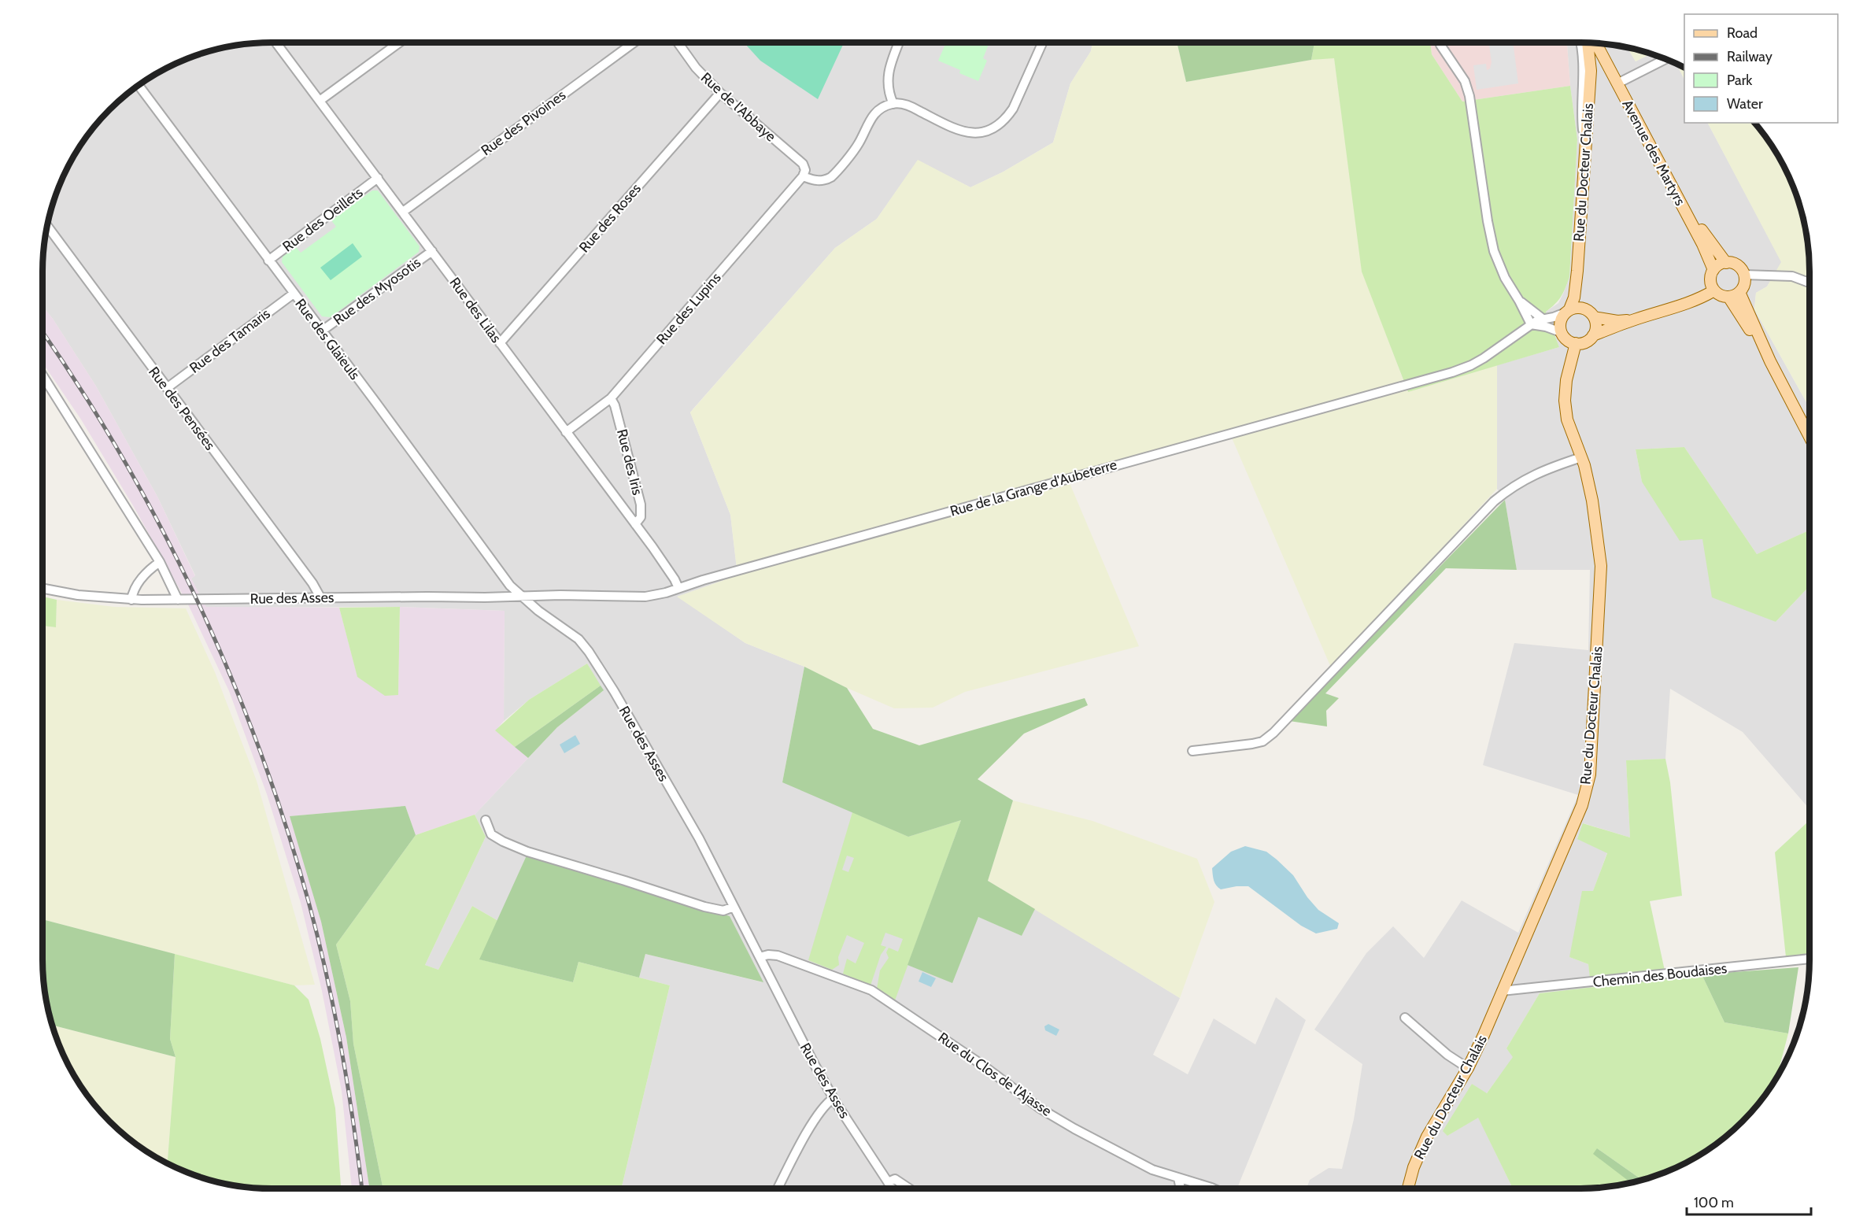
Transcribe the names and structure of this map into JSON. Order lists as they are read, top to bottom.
{
  "streets": {
    "main road": ["Avenue des Martyrs", "Rue du Docteur Chalais"],
    "street": [
      "Rue de l'Abbaye",
      "Rue des Pivoines",
      "Rue des Roses",
      "Rue des Oeillets",
      "Rue des Myosotis",
      "Rue des Lupins",
      "Rue des Lilas",
      "Rue des Glaïeuls",
      "Rue des Tamaris",
      "Rue des Pensées",
      "Rue des Iris",
      "Rue de la Grange d'Aubeterre",
      "Rue des Asses",
      "Chemin des Boudaises",
      "Rue du Clos de l'Ajasse"
    ]
  },
  "crossings": [
    ["Rue de l'Abbaye", "Rue des Roses"],
    ["Rue de l'Abbaye", "Rue des Lupins"],
    ["Rue des Pivoines", "Rue des Lilas"],
    ["Rue du Docteur Chalais", "Rue de la Grange d'Aubeterre"],
    ["Rue du Docteur Chalais", "Chemin des Boudaises"],
    ["Rue des Roses", "Rue des Lilas"],
    ["Rue des Oeillets", "Rue des Lilas"],
    ["Rue des Oeillets", "Rue des Glaïeuls"],
    ["Rue des Myosotis", "Rue des Lilas"],
    ["Rue des Myosotis", "Rue des Glaïeuls"],
    ["Rue des Lupins", "Rue des Lilas"],
    ["Rue des Lupins", "Rue des Iris"],
    ["Rue des Lilas", "Rue des Iris"],
    ["Rue des Lilas", "Rue de la Grange d'Aubeterre"],
    ["Rue des Glaïeuls", "Rue des Tamaris"],
    ["Rue des Glaïeuls", "Rue de la Grange d'Aubeterre"],
    ["Rue des Glaïeuls", "Rue des Asses"],
    ["Rue des Tamaris", "Rue des Pensées"],
    ["Rue des Pensées", "Rue des Asses"],
    ["Rue de la Grange d'Aubeterre", "Rue des Asses"],
    ["Rue des Asses", "Rue du Clos de l'Ajasse"]
  ],
  "legend": [
    "Road",
    "Railway",
    "Park",
    "Water"
  ],
  "scale_bar": "100 m"
}
